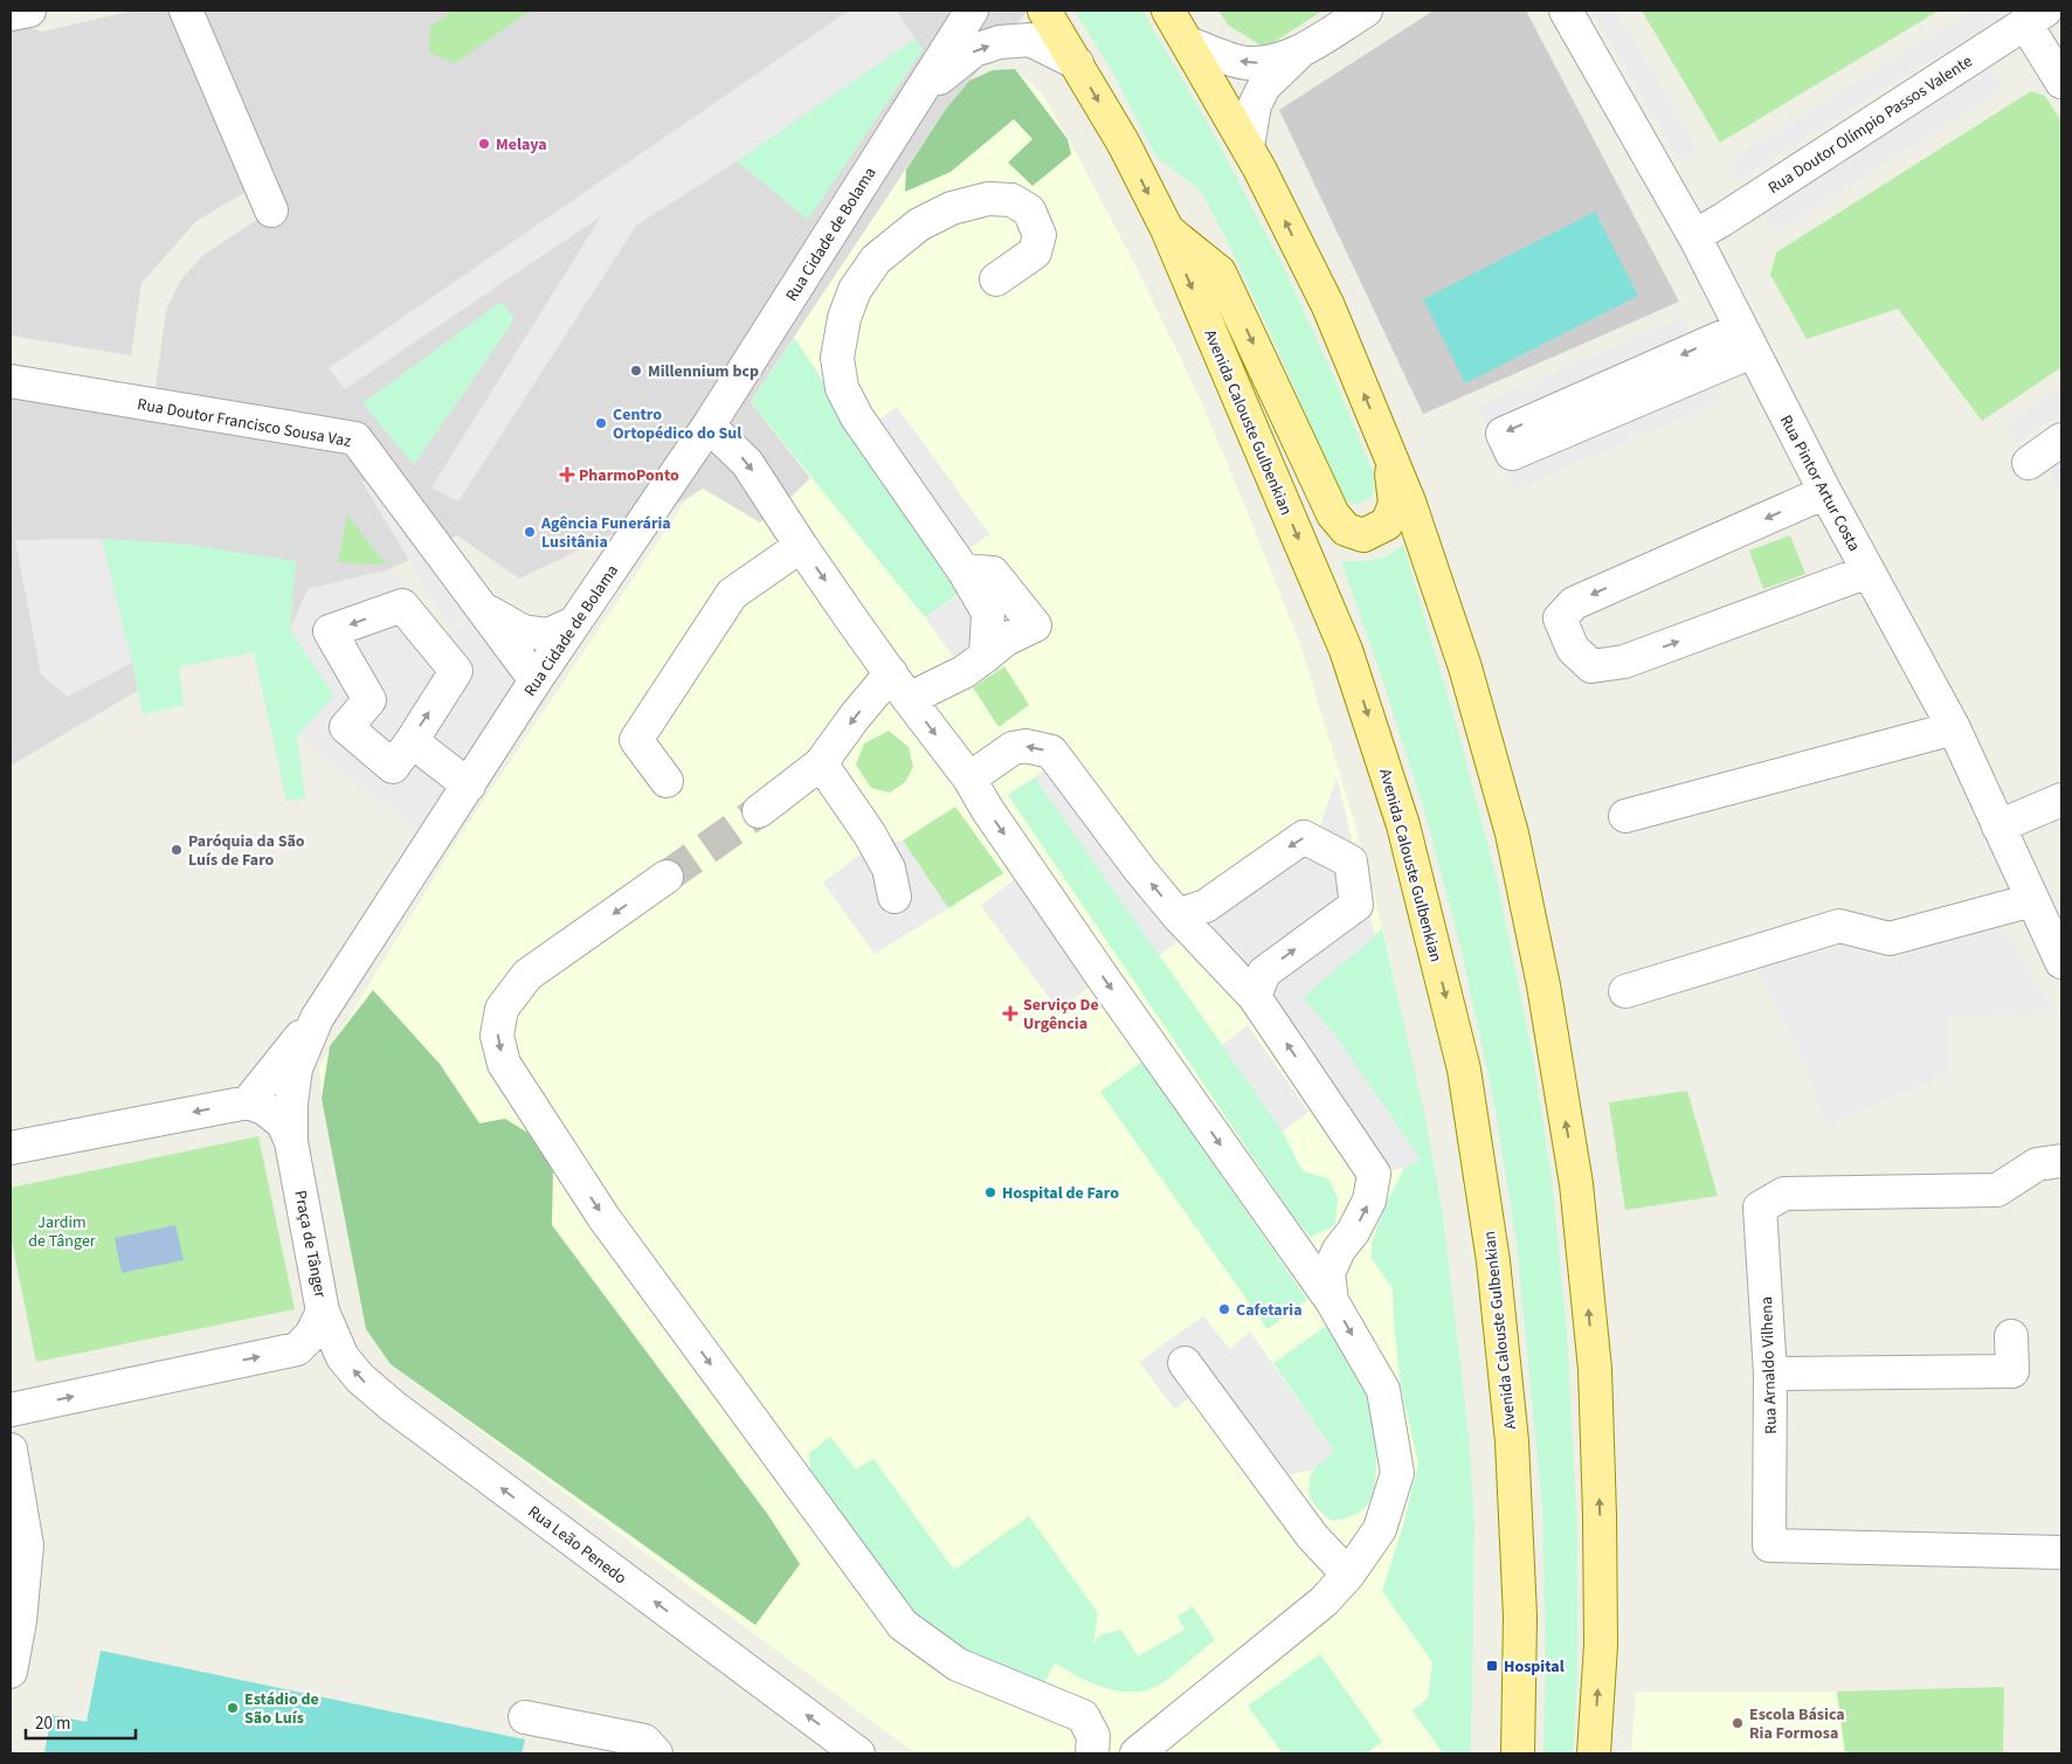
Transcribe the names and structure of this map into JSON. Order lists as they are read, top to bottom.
{
  "streets": {
    "main road": ["Avenida Calouste Gulbenkian"],
    "street": [
      "Rua Doutor Olímpio Passos Valente",
      "Rua Cidade de Bolama",
      "Rua Doutor Francisco Sousa Vaz",
      "Rua Pintor Artur Costa",
      "Praça de Tânger",
      "Rua Arnaldo Vilhena",
      "Rua Leão Penedo"
    ]
  },
  "crossings": [
    ["Rua Doutor Olímpio Passos Valente", "Rua Pintor Artur Costa"],
    ["Rua Cidade de Bolama", "Rua Doutor Francisco Sousa Vaz"],
    ["Rua Cidade de Bolama", "Praça de Tânger"],
    ["Praça de Tânger", "Rua Leão Penedo"]
  ],
  "one_way": ["Rua Leão Penedo"],
  "parks": ["Jardim de Tânger"],
  "places": {
    "other": [
      "Melaya",
      "Millennium bcp",
      "Centro Ortopédico do Sul",
      "Agência Funerária Lusitânia",
      "Paróquia da São Luís de Faro",
      "Hospital de Faro",
      "Cafetaria",
      "Estádio de São Luís",
      "Escola Básica Ria Formosa"
    ],
    "health": ["PharmoPonto", "Serviço De Urgência"],
    "transit": ["Hospital"]
  },
  "scale_bar": "20 m"
}
